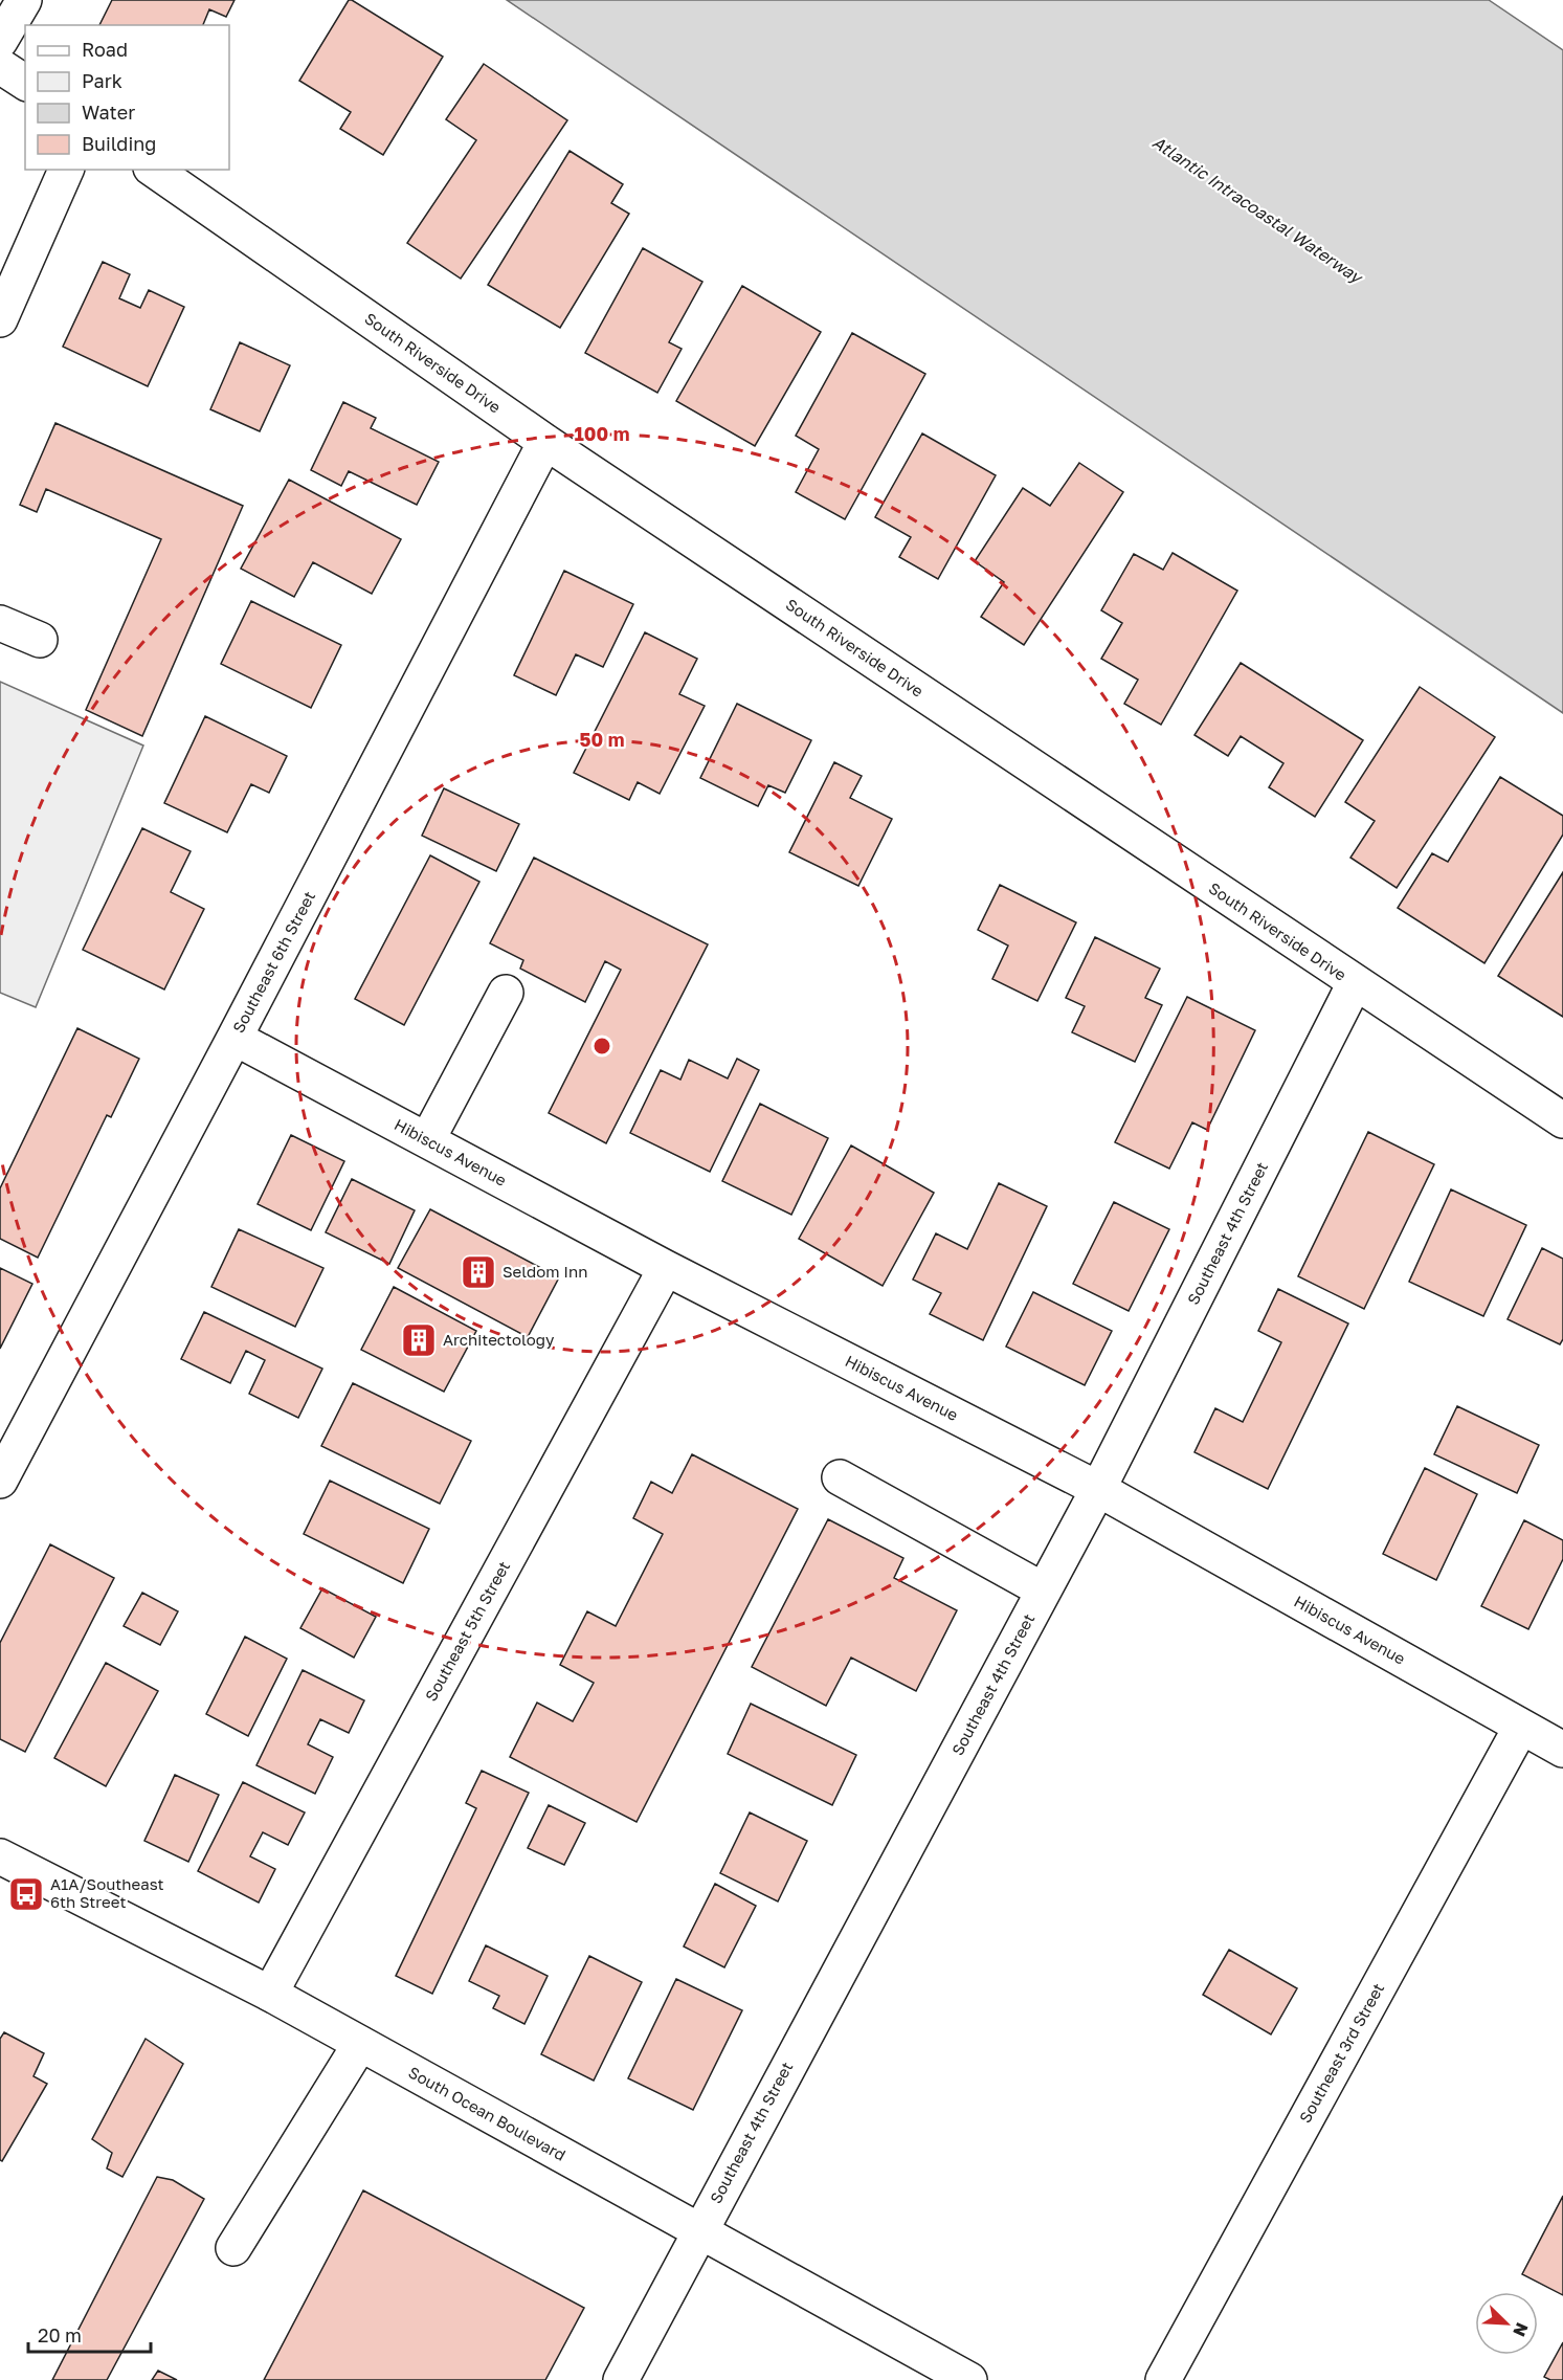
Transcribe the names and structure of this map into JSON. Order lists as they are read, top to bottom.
{
  "streets": {
    "street": [
      "South Riverside Drive",
      "Southeast 6th Street",
      "Hibiscus Avenue",
      "Southeast 4th Street",
      "Southeast 5th Street",
      "Southeast 3rd Street",
      "South Ocean Boulevard"
    ]
  },
  "crossings": [
    ["South Riverside Drive", "Southeast 6th Street"],
    ["South Riverside Drive", "Southeast 4th Street"],
    ["Southeast 6th Street", "Hibiscus Avenue"],
    ["Hibiscus Avenue", "Southeast 4th Street"],
    ["Hibiscus Avenue", "Southeast 5th Street"],
    ["Hibiscus Avenue", "Southeast 3rd Street"],
    ["Southeast 4th Street", "South Ocean Boulevard"],
    ["Southeast 5th Street", "South Ocean Boulevard"]
  ],
  "water": ["Atlantic Intracoastal Waterway"],
  "places": {
    "building": ["Seldom Inn", "Architectology"],
    "bus stop": ["A1A/Southeast 6th Street"]
  },
  "legend": [
    "Road",
    "Park",
    "Water",
    "Building"
  ],
  "scale_bar": "20 m",
  "north": "bottom right",
  "rings": ["100 m", "50 m"]
}
